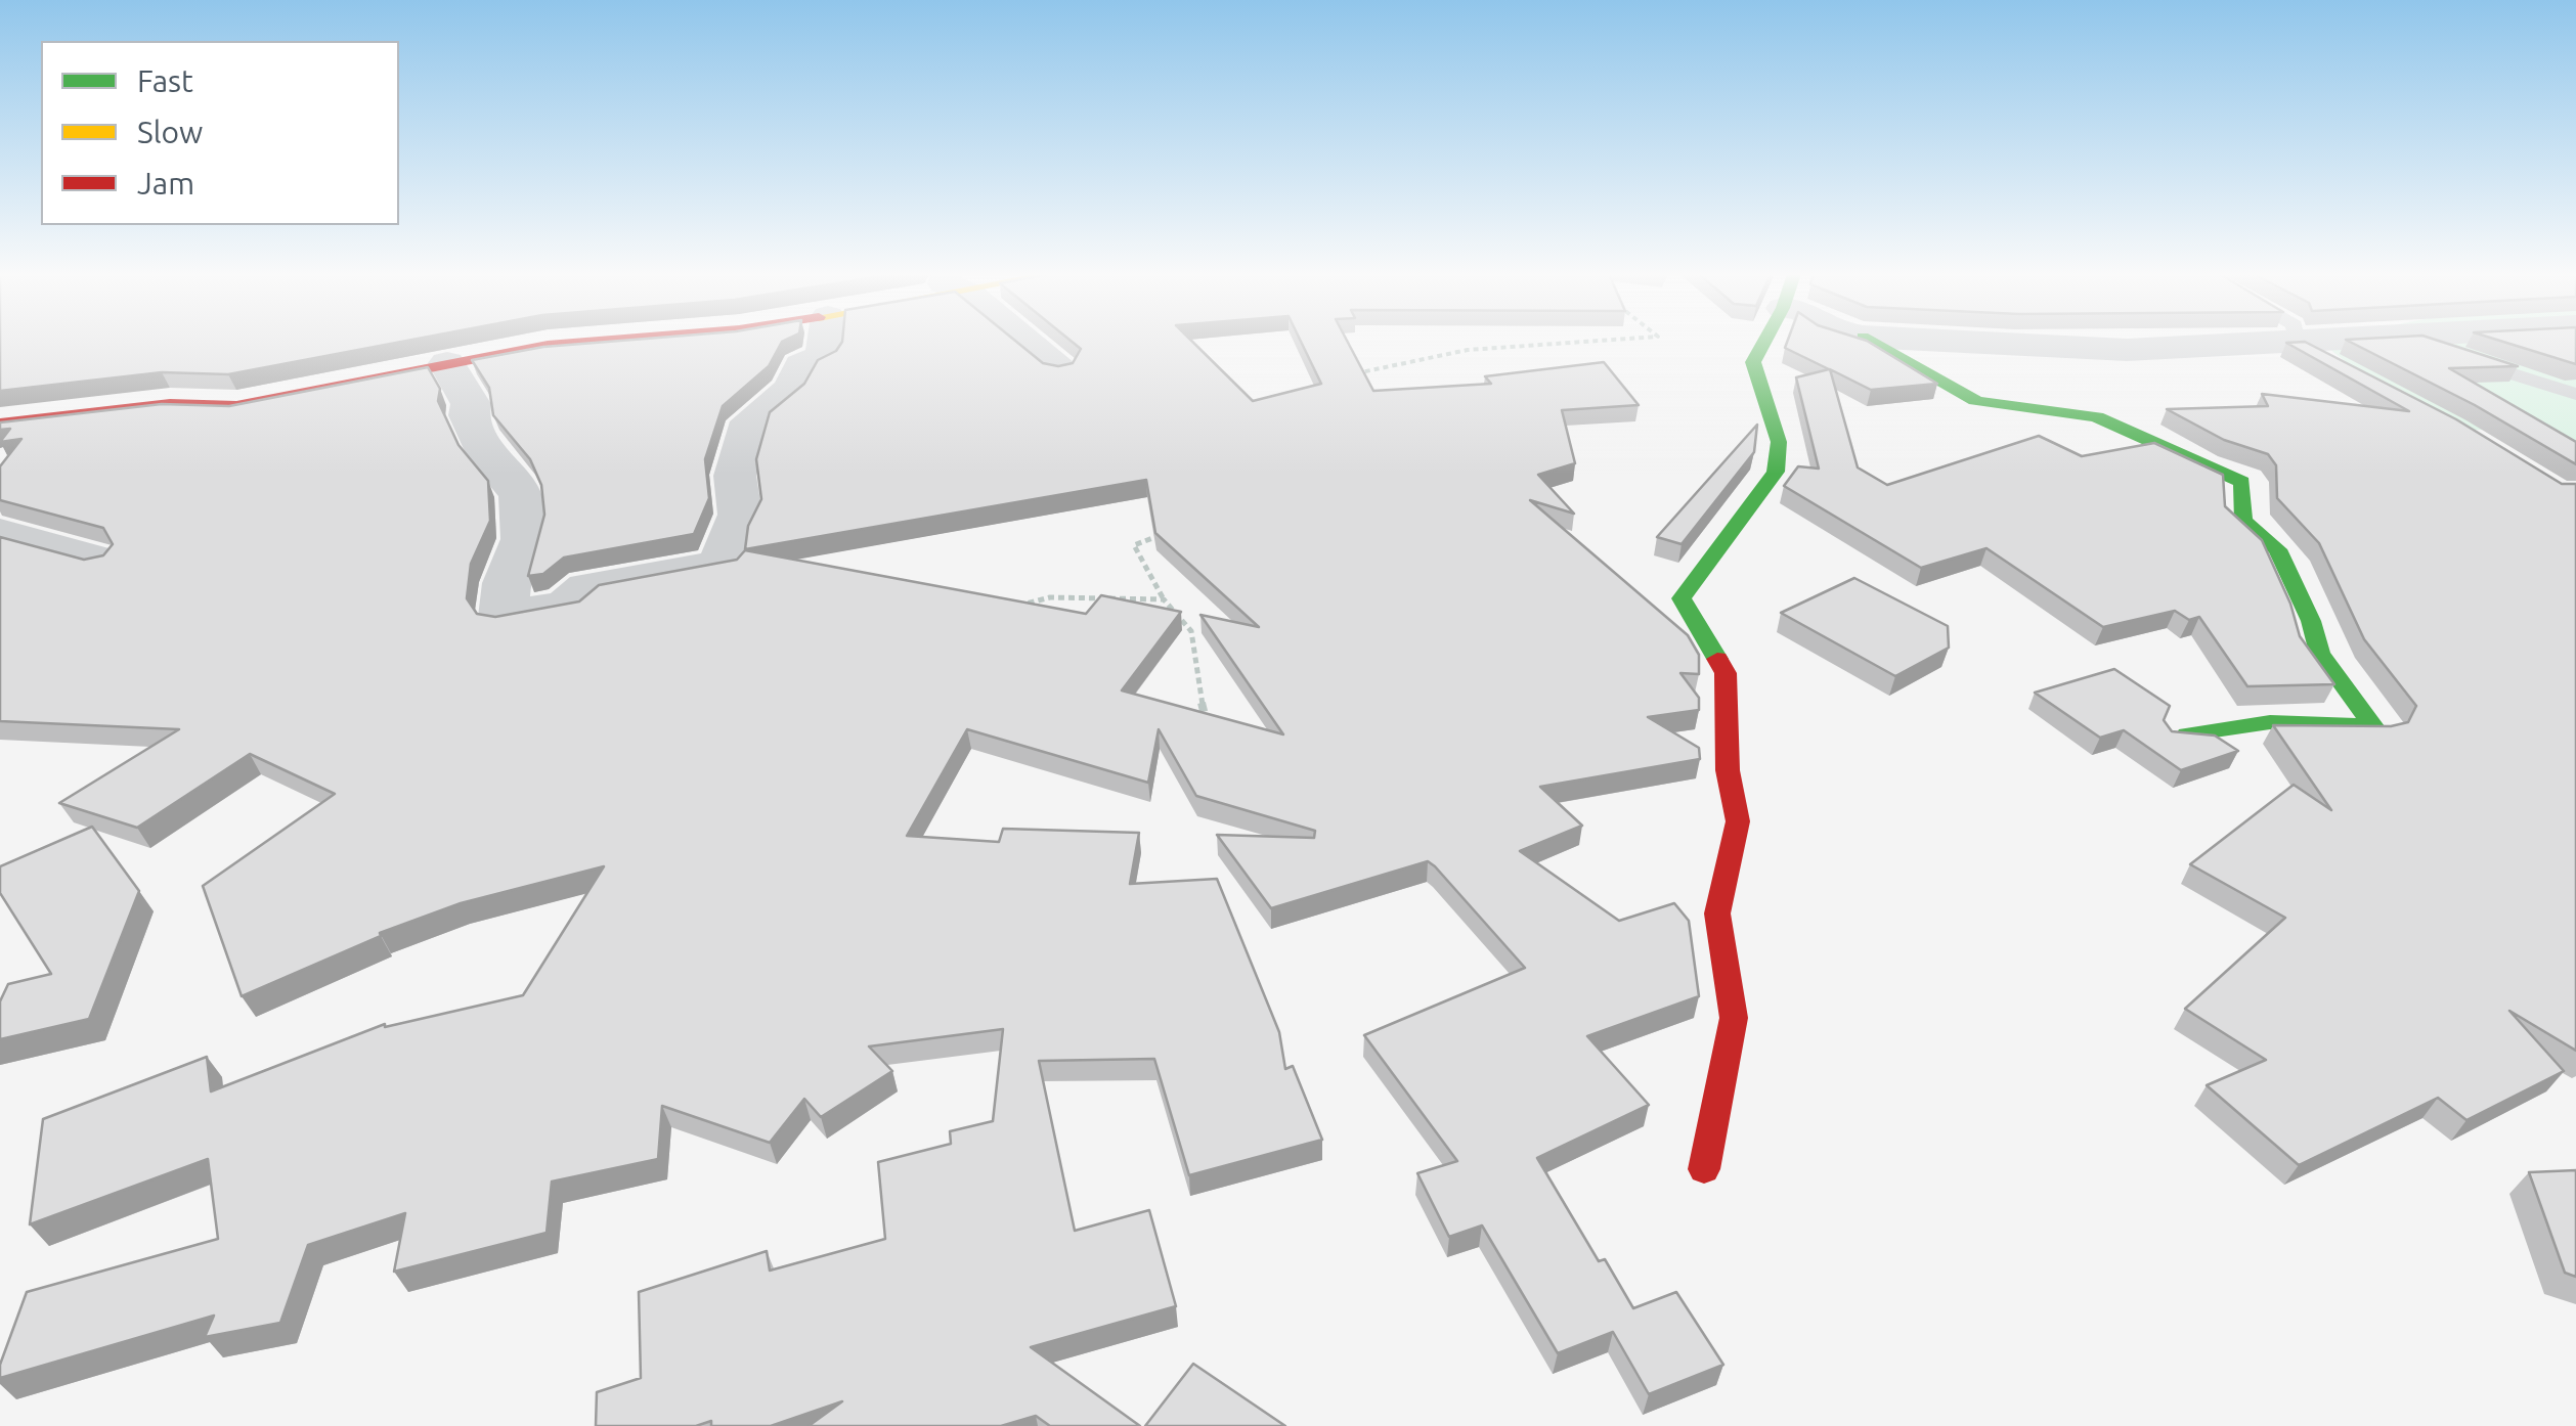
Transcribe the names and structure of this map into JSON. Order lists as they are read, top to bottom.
{
  "legend": ["Fast", "Slow", "Jam"]
}
